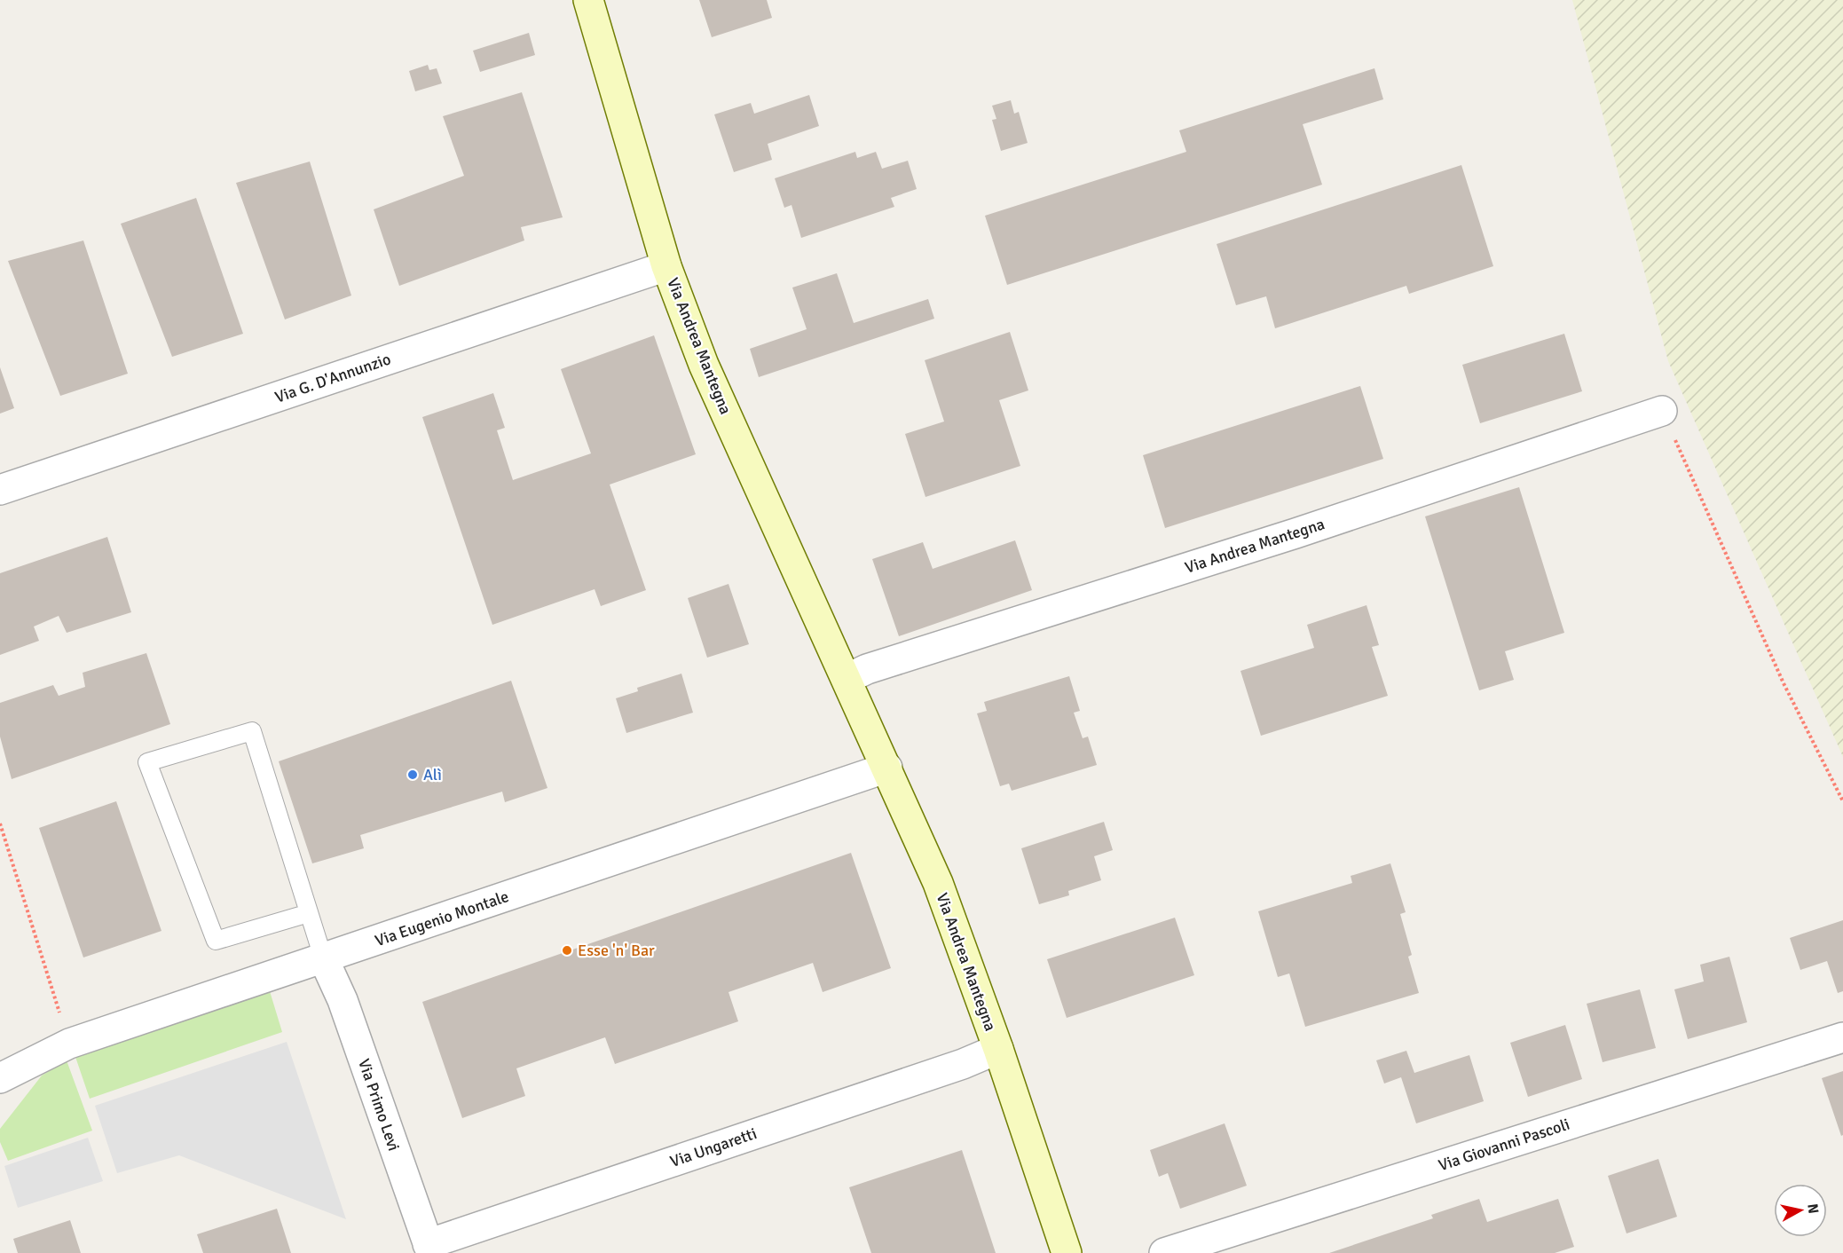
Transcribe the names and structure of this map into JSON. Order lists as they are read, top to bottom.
{
  "streets": {
    "main road": ["Via Andrea Mantegna"],
    "street": [
      "Via G. D'Annunzio",
      "Via Eugenio Montale",
      "Via Primo Levi",
      "Via Giovanni Pascoli",
      "Via Ungaretti"
    ]
  },
  "crossings": [
    ["Via Andrea Mantegna", "Via G. D'Annunzio"],
    ["Via Andrea Mantegna", "Via Eugenio Montale"],
    ["Via Andrea Mantegna", "Via Ungaretti"],
    ["Via Eugenio Montale", "Via Primo Levi"],
    ["Via Primo Levi", "Via Ungaretti"]
  ],
  "places": ["Alì", "Esse 'n' Bar"],
  "north": "right"
}
